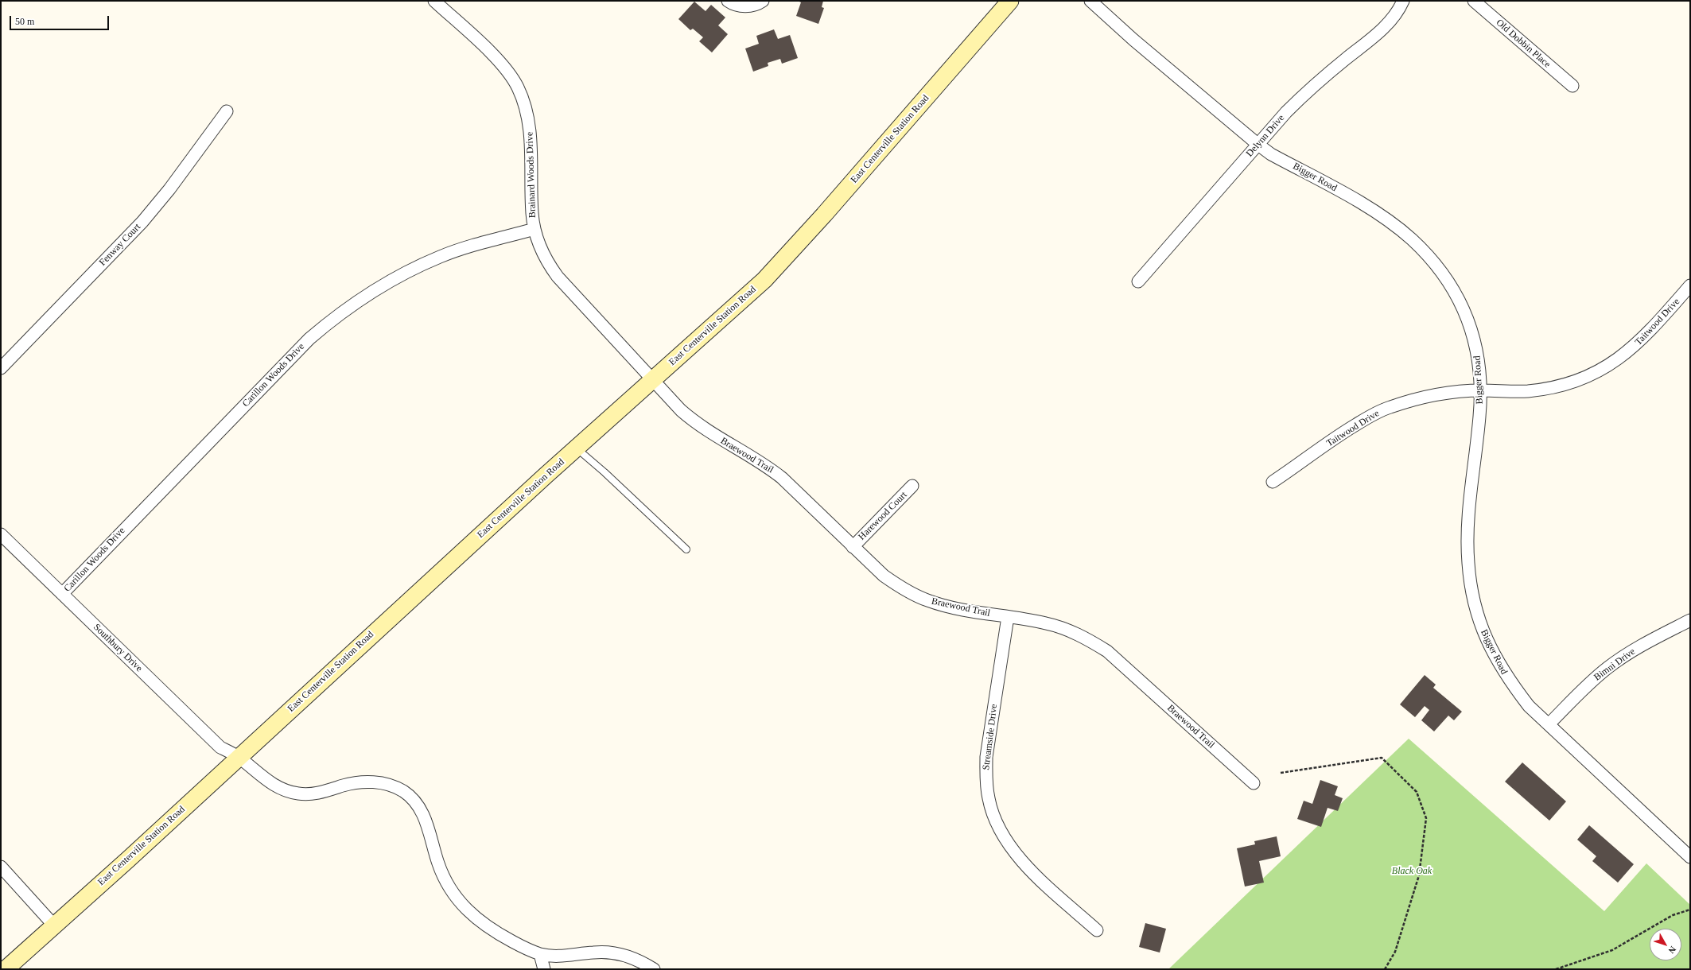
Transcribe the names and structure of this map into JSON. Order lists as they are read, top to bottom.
{
  "streets": {
    "street": [
      "Old Dobbin Place",
      "Delynn Drive",
      "East Centerville Station Road",
      "Brainard Woods Drive",
      "Bigger Road",
      "Fenway Court",
      "Taitwood Drive",
      "Carillon Woods Drive",
      "Braewood Trail",
      "Harewood Court",
      "Southbury Drive",
      "Bimni Drive",
      "Streamside Drive"
    ]
  },
  "crossings": [
    ["Delynn Drive", "Bigger Road"],
    ["East Centerville Station Road", "Brainard Woods Drive"],
    ["East Centerville Station Road", "Braewood Trail"],
    ["East Centerville Station Road", "Southbury Drive"],
    ["Brainard Woods Drive", "Carillon Woods Drive"],
    ["Brainard Woods Drive", "Braewood Trail"],
    ["Bigger Road", "Taitwood Drive"],
    ["Bigger Road", "Bimni Drive"],
    ["Carillon Woods Drive", "Southbury Drive"],
    ["Braewood Trail", "Harewood Court"],
    ["Braewood Trail", "Streamside Drive"]
  ],
  "parks": ["Black Oak"],
  "scale_bar": "50 m",
  "north": "bottom right"
}
